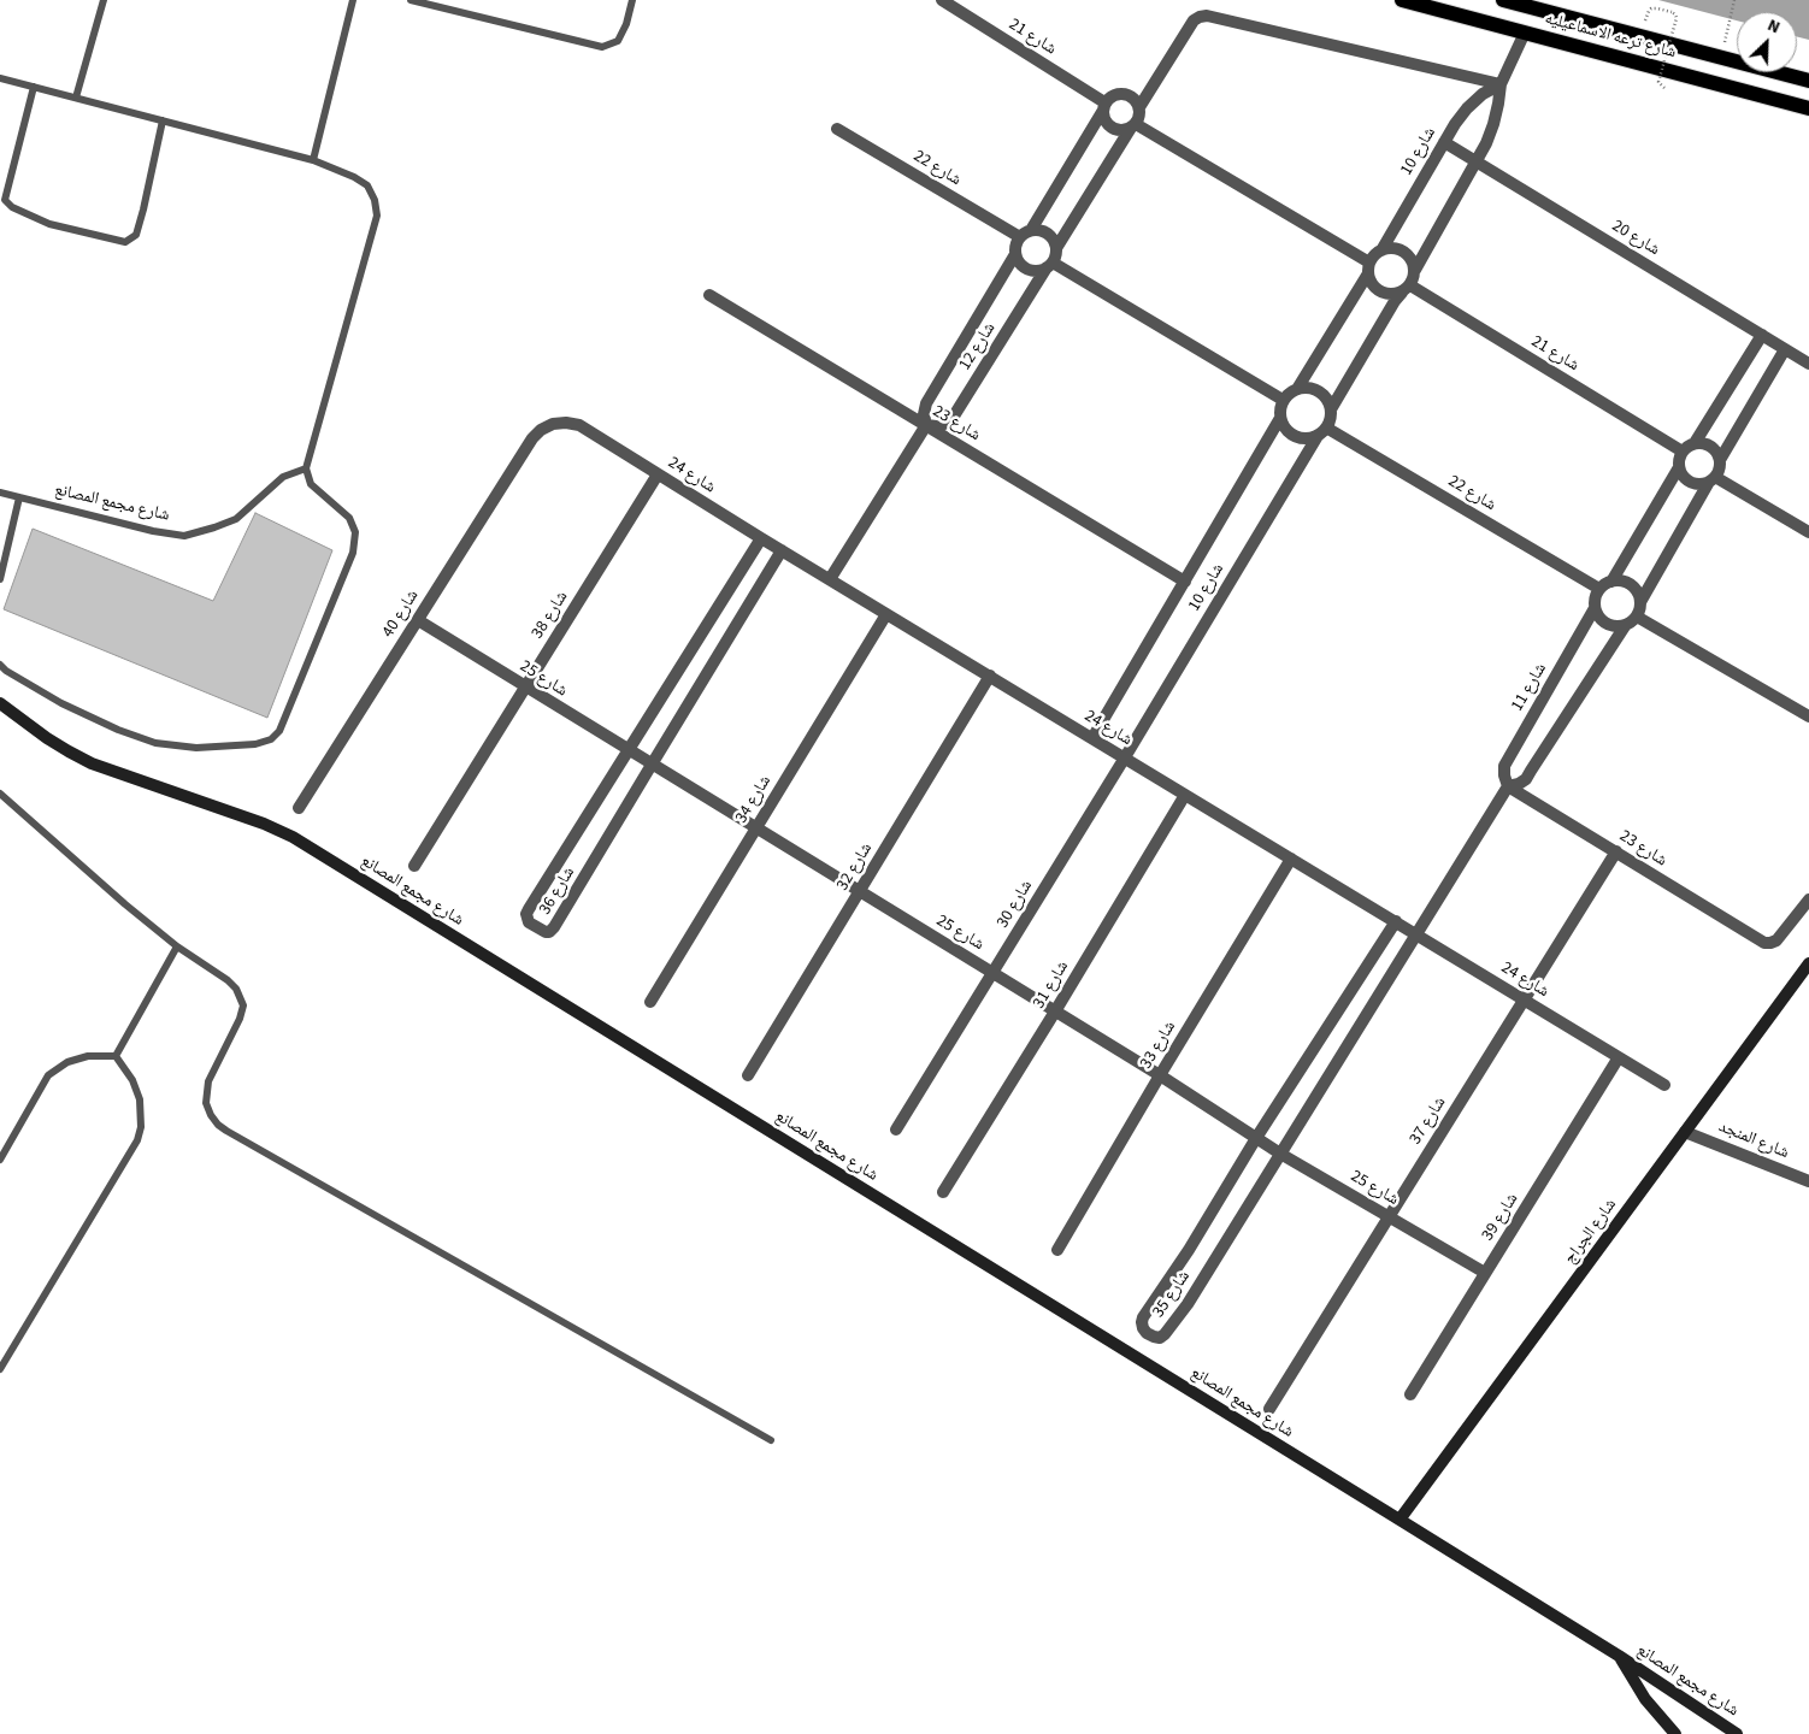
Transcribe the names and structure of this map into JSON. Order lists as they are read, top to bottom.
{
  "streets": {
    "main road": ["شارع ترعه الاسماعيليه"],
    "street": [
      "شارع 21",
      "شارع 10",
      "شارع 22",
      "شارع 20",
      "شارع 12",
      "شارع 23",
      "شارع 24",
      "شارع مجمع المصانع",
      "شارع 40",
      "شارع 38",
      "شارع 25",
      "شارع 11",
      "شارع 34",
      "شارع 32",
      "شارع 36",
      "شارع 30",
      "شارع 31",
      "شارع 33",
      "شارع 37",
      "شارع المنجد",
      "شارع 39",
      "شارع الجراج",
      "شارع 35"
    ]
  },
  "crossings": [
    ["شارع 21", "شارع 10"],
    ["شارع 10", "شارع 22"],
    ["شارع 10", "شارع 20"],
    ["شارع 10", "شارع 23"],
    ["شارع 10", "شارع 24"],
    ["شارع 10", "شارع 30"],
    ["شارع 22", "شارع 12"],
    ["شارع 22", "شارع 11"],
    ["شارع 12", "شارع 23"],
    ["شارع 12", "شارع 24"],
    ["شارع 23", "شارع 11"],
    ["شارع 23", "شارع 37"],
    ["شارع 24", "شارع 40"],
    ["شارع 24", "شارع 38"],
    ["شارع 24", "شارع 11"],
    ["شارع 24", "شارع 34"],
    ["شارع 24", "شارع 32"],
    ["شارع 24", "شارع 36"],
    ["شارع 24", "شارع 30"],
    ["شارع 24", "شارع 31"],
    ["شارع 24", "شارع 33"],
    ["شارع 24", "شارع 37"],
    ["شارع 24", "شارع 39"],
    ["شارع 24", "شارع 35"],
    ["شارع مجمع المصانع", "شارع الجراج"],
    ["شارع 40", "شارع 25"],
    ["شارع 38", "شارع 25"],
    ["شارع 25", "شارع 34"],
    ["شارع 25", "شارع 32"],
    ["شارع 25", "شارع 36"],
    ["شارع 25", "شارع 30"],
    ["شارع 25", "شارع 31"],
    ["شارع 25", "شارع 33"],
    ["شارع 25", "شارع 37"],
    ["شارع 25", "شارع 39"],
    ["شارع 25", "شارع 35"],
    ["شارع 11", "شارع 35"],
    ["شارع المنجد", "شارع الجراج"]
  ],
  "north": "top right"
}
